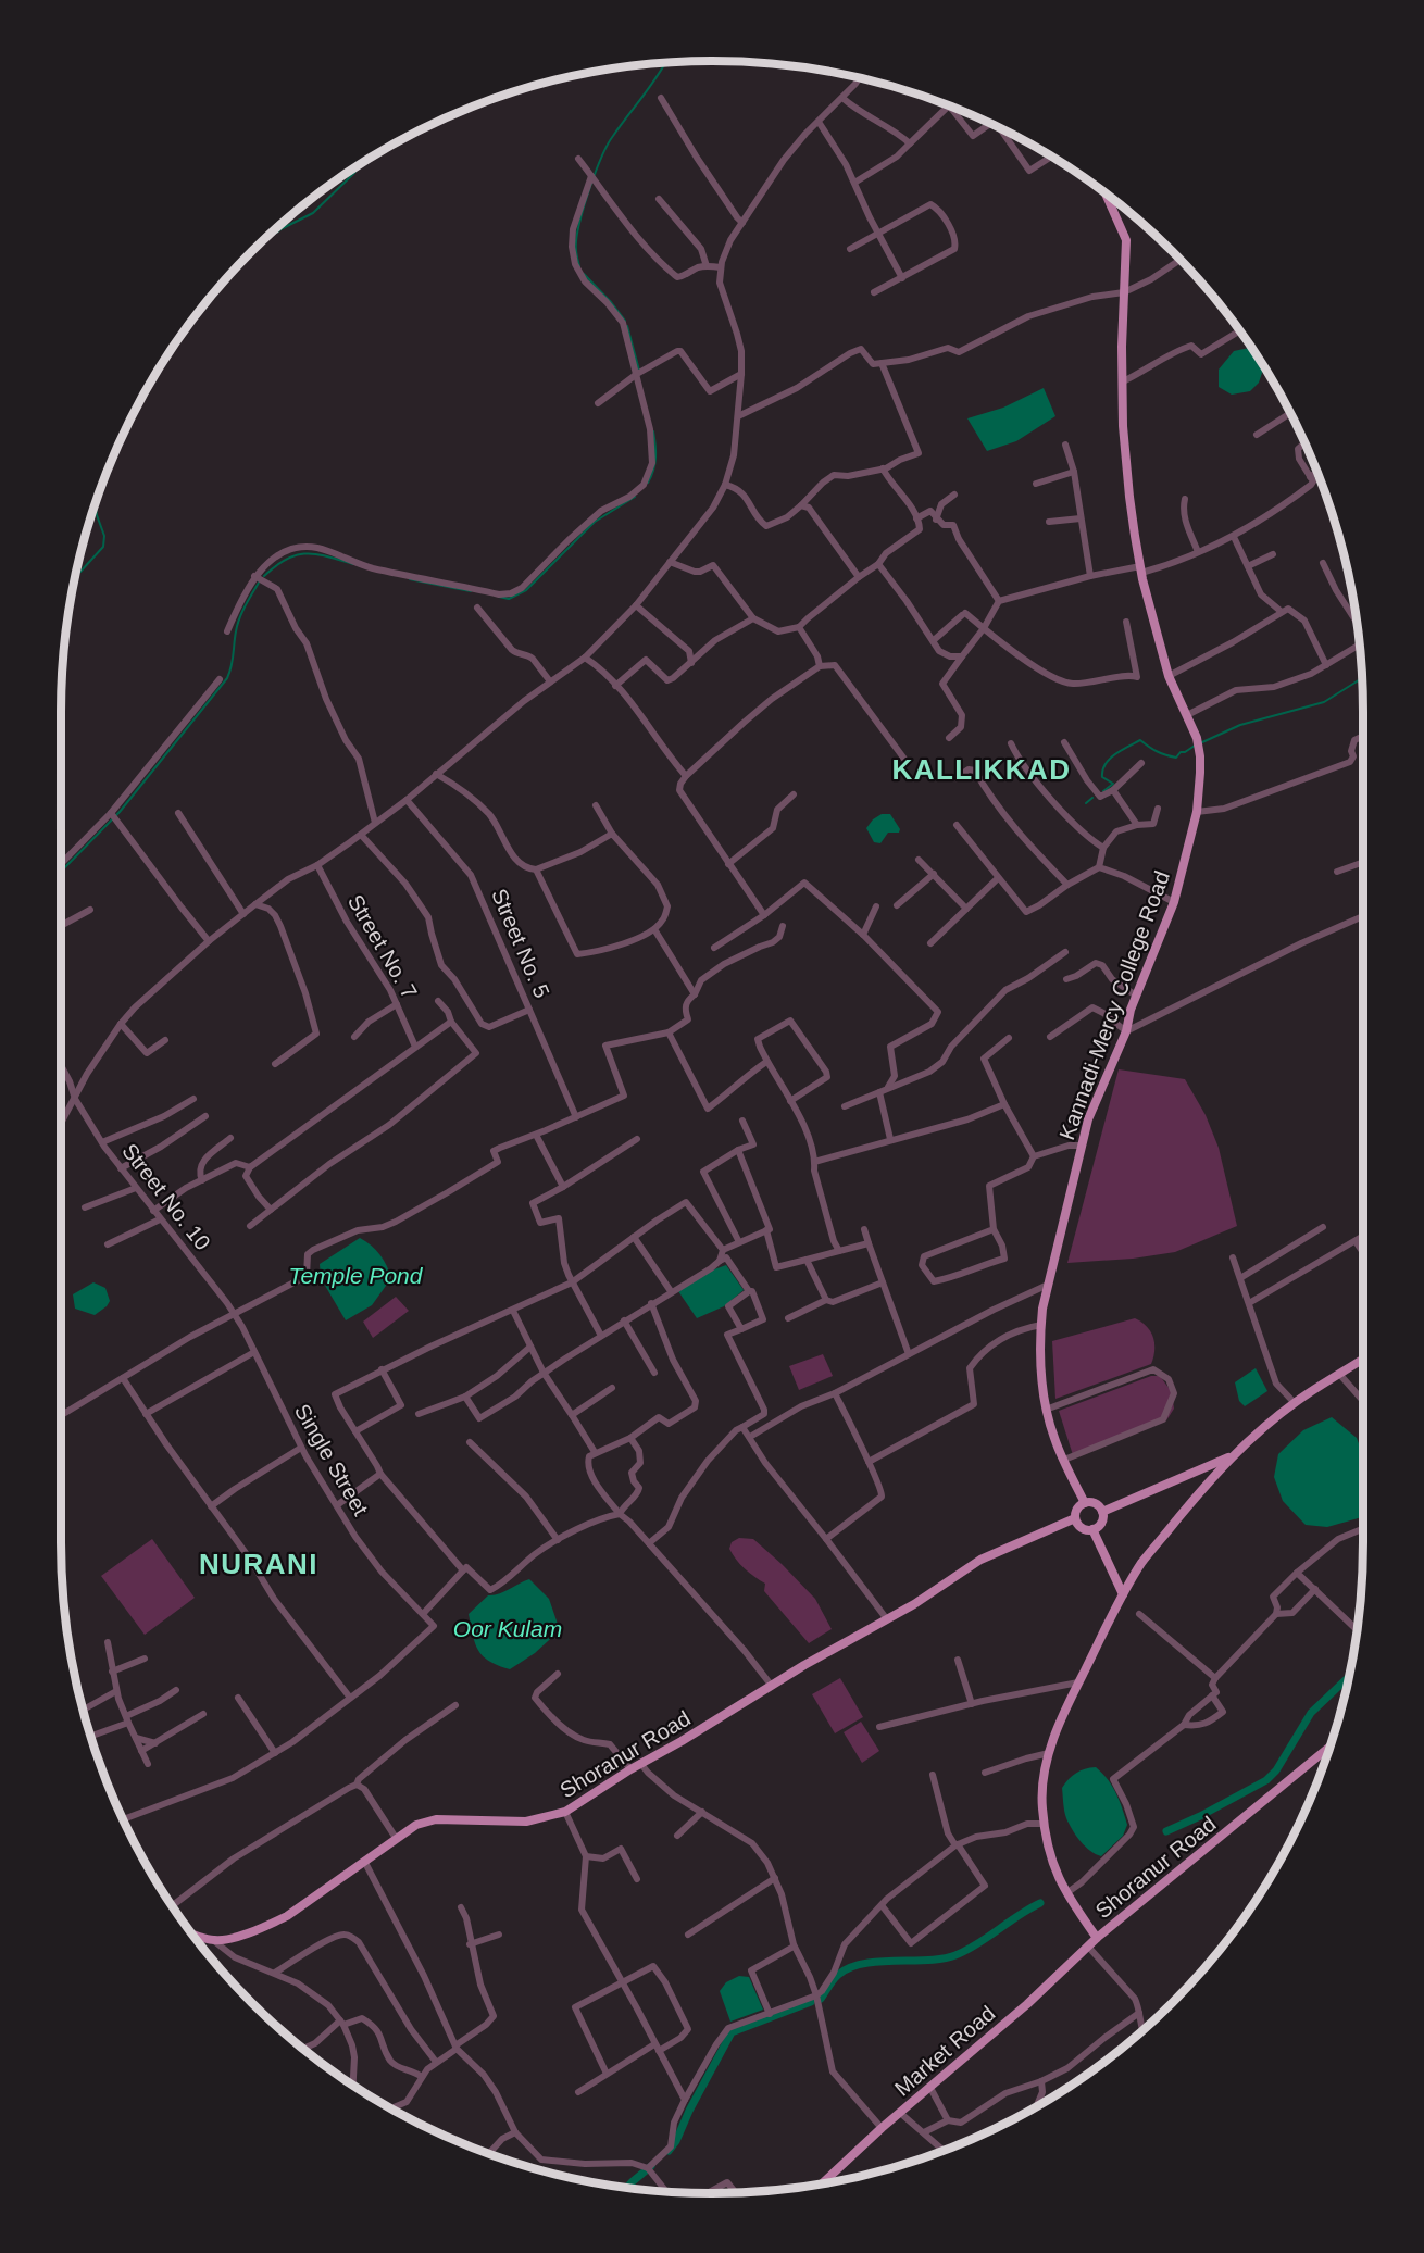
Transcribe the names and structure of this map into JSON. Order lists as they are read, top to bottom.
{
  "streets": {
    "main road": ["Kannadi-Mercy College Road", "Shoranur Road", "Market Road"],
    "street": [
      "Street No. 5",
      "Street No. 7",
      "Street No. 10",
      "Single Street"
    ]
  },
  "crossings": [
    ["Kannadi-Mercy College Road", "Shoranur Road"],
    ["Street No. 10", "Single Street"],
    ["Shoranur Road", "Market Road"]
  ],
  "districts": ["KALLIKKAD", "NURANI"],
  "water": ["Temple Pond", "Oor Kulam"]
}
